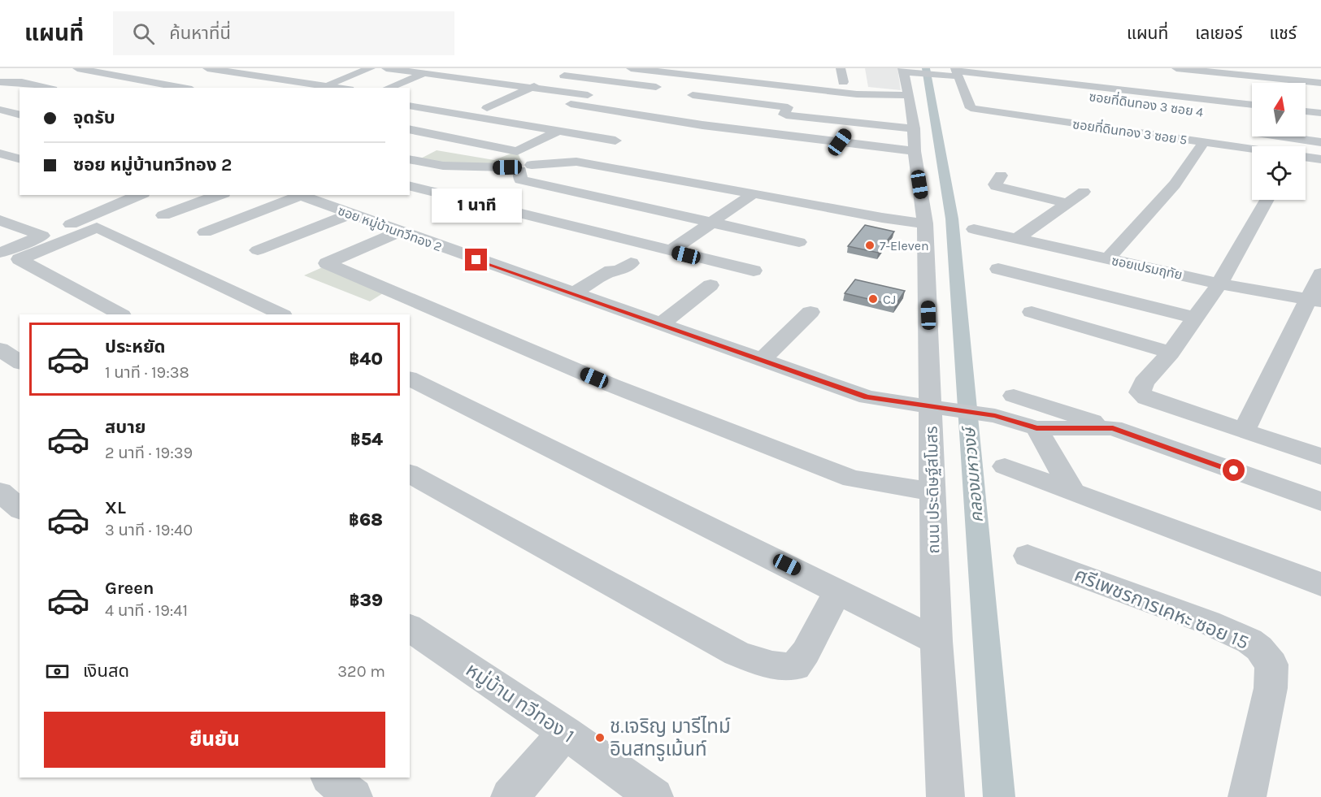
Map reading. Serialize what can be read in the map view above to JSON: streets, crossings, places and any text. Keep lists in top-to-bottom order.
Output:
{
  "streets": {
    "street": [
      "ซอยที่ดินทอง 3 ซอย 5",
      "ซอย หมู่บ้านทวีทอง 2",
      "ซอยเปรมฤทัย",
      "ถนน ประดิษฐ์สโมสร",
      "ศรีเพชรการเคหะ ซอย 15",
      "หมู่บ้าน ทวีทอง 1"
    ]
  },
  "crossings": [
    ["ซอย หมู่บ้านทวีทอง 2", "ถนน ประดิษฐ์สโมสร"]
  ],
  "water": ["คลองมหาวงษ์"],
  "places": ["7-Eleven", "CJ", "ช.เจริญ มารีไทม์ อินสทรูเม้นท์"],
  "north": "top",
  "page": {
    "header": "แผนที่",
    "search": "ค้นหาที่นี่",
    "nav": ["แผนที่", "เลเยอร์", "แชร์"],
    "banner": ["จุดรับ", "ซอย หมู่บ้านทวีทอง 2"],
    "bubble": "1 นาที",
    "list": [
      {
        "name": "ประหยัด",
        "note": "1 นาที · 19:38",
        "value": "฿40"
      },
      {
        "name": "สบาย",
        "note": "2 นาที · 19:39",
        "value": "฿54"
      },
      {
        "name": "XL",
        "note": "3 นาที · 19:40",
        "value": "฿68"
      },
      {
        "name": "Green",
        "note": "4 นาที · 19:41",
        "value": "฿39"
      }
    ],
    "pay": ["เงินสด", "320 m"],
    "buttons": "ยืนยัน"
  }
}
